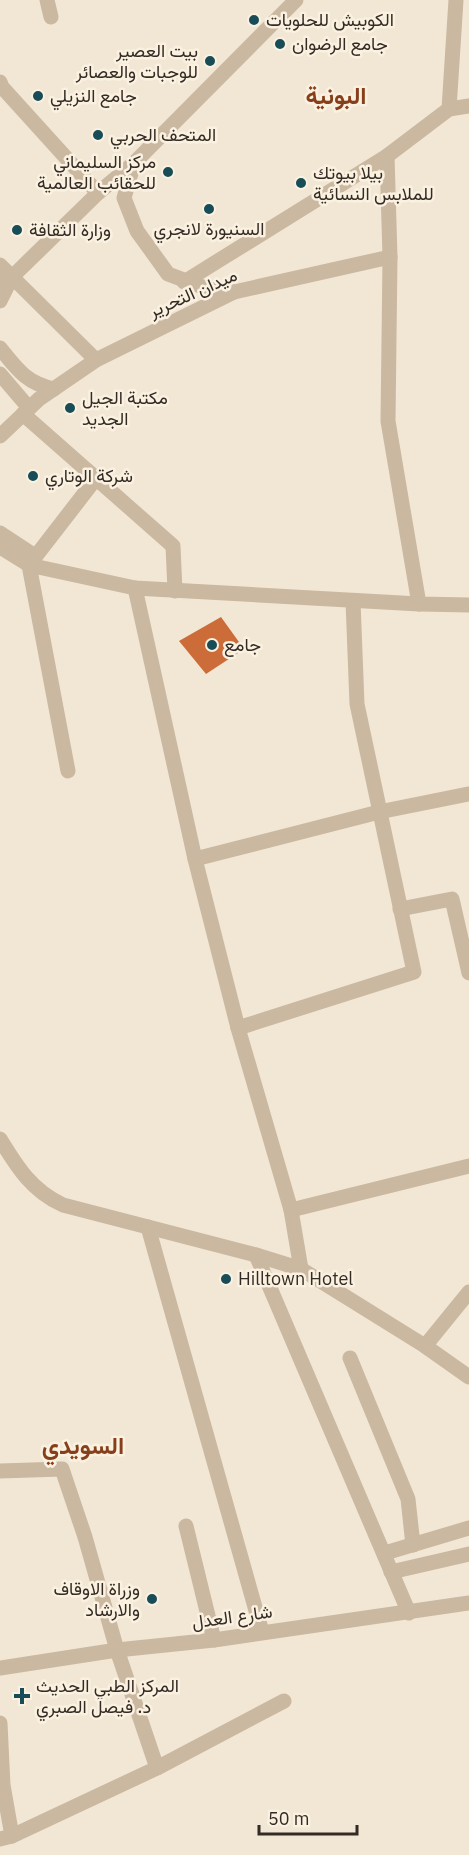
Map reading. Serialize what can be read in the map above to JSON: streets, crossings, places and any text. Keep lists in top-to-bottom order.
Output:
{
  "streets": {
    "street": ["ميدان التحرير", "شارع العدل"]
  },
  "districts": ["البونية", "السويدي"],
  "places": {
    "other": [
      "الكوبيش للحلويات",
      "جامع الرضوان",
      "بيت العصير للوجبات والعصائر",
      "جامع النزيلي",
      "المتحف الحربي",
      "مركز السليماني للحقائب العالمية",
      "بيلا بيوتك للملابس النسائية",
      "السنيورة لانجري",
      "وزارة الثقافة",
      "مكتبة الجيل الجديد",
      "شركة الوتاري",
      "جامع",
      "Hilltown Hotel",
      "وزراة الاوقاف والارشاد"
    ],
    "health": ["المركز الطبي الحديث د. فيصل الصبري"]
  },
  "scale_bar": "50 m"
}
